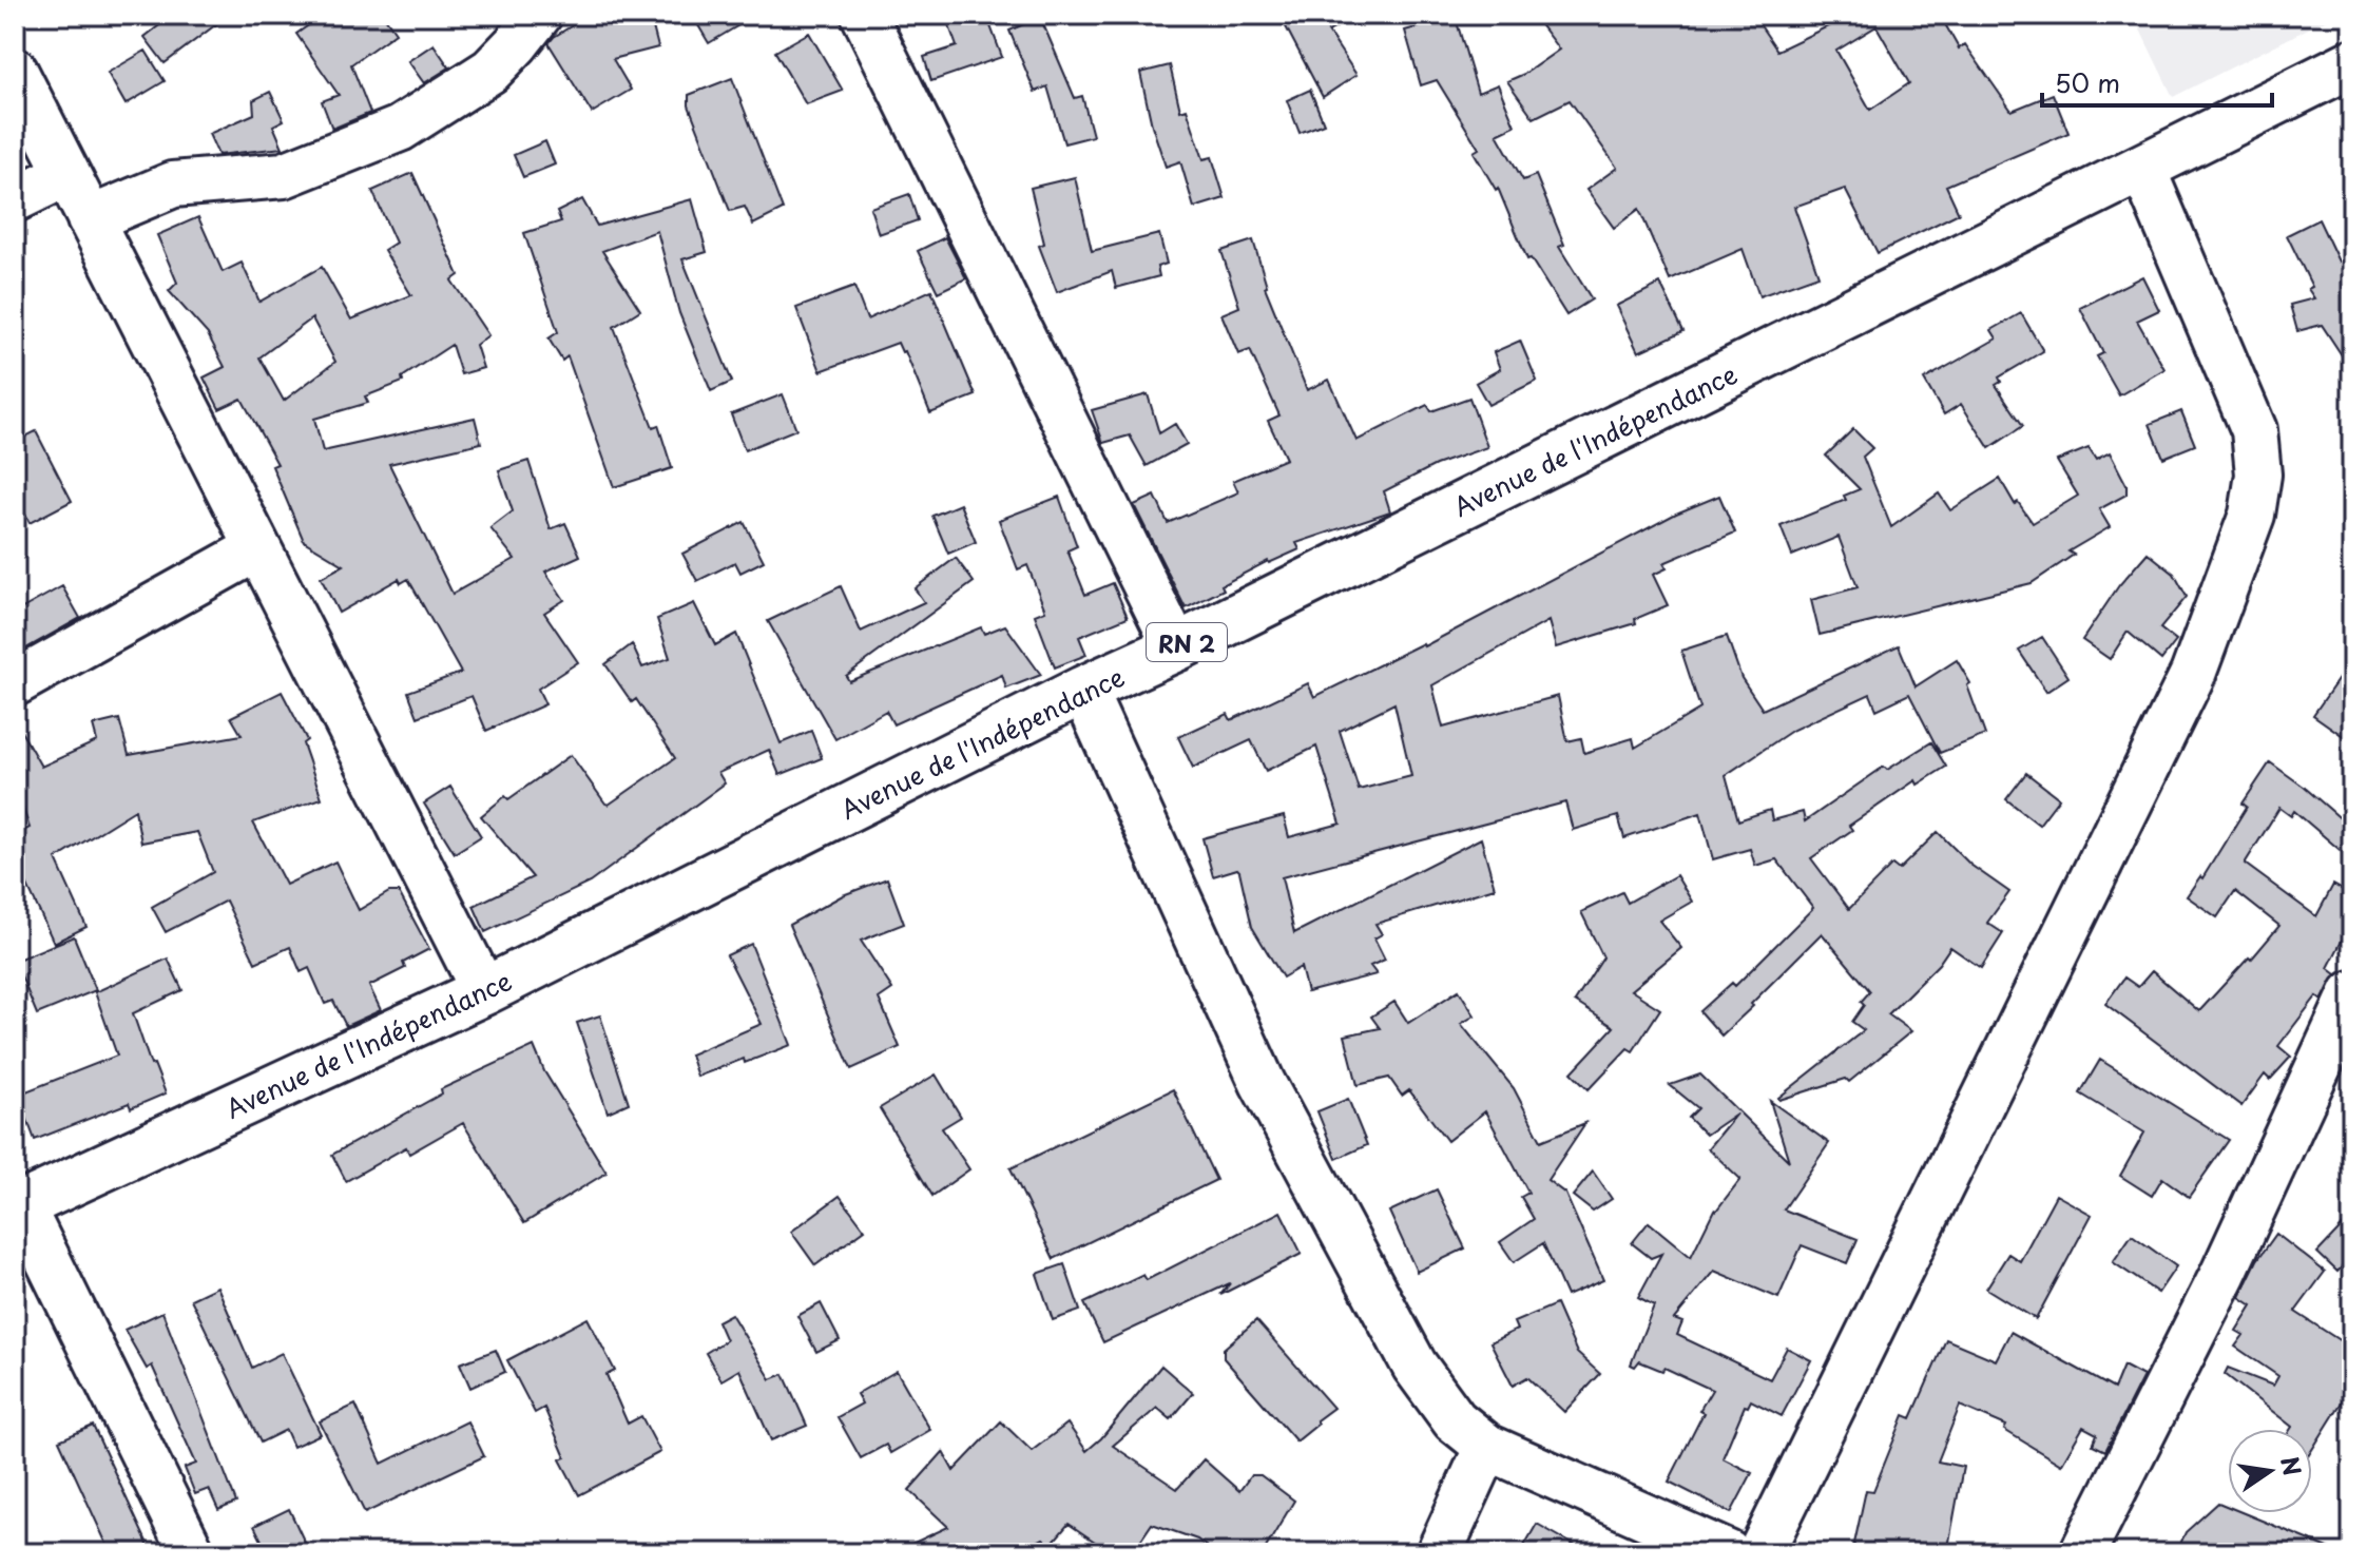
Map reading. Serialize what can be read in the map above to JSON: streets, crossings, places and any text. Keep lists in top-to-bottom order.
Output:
{
  "streets": {
    "main road": ["Avenue de l'Indépendance", "RN 2"]
  },
  "scale_bar": "50 m",
  "north": "right"
}
